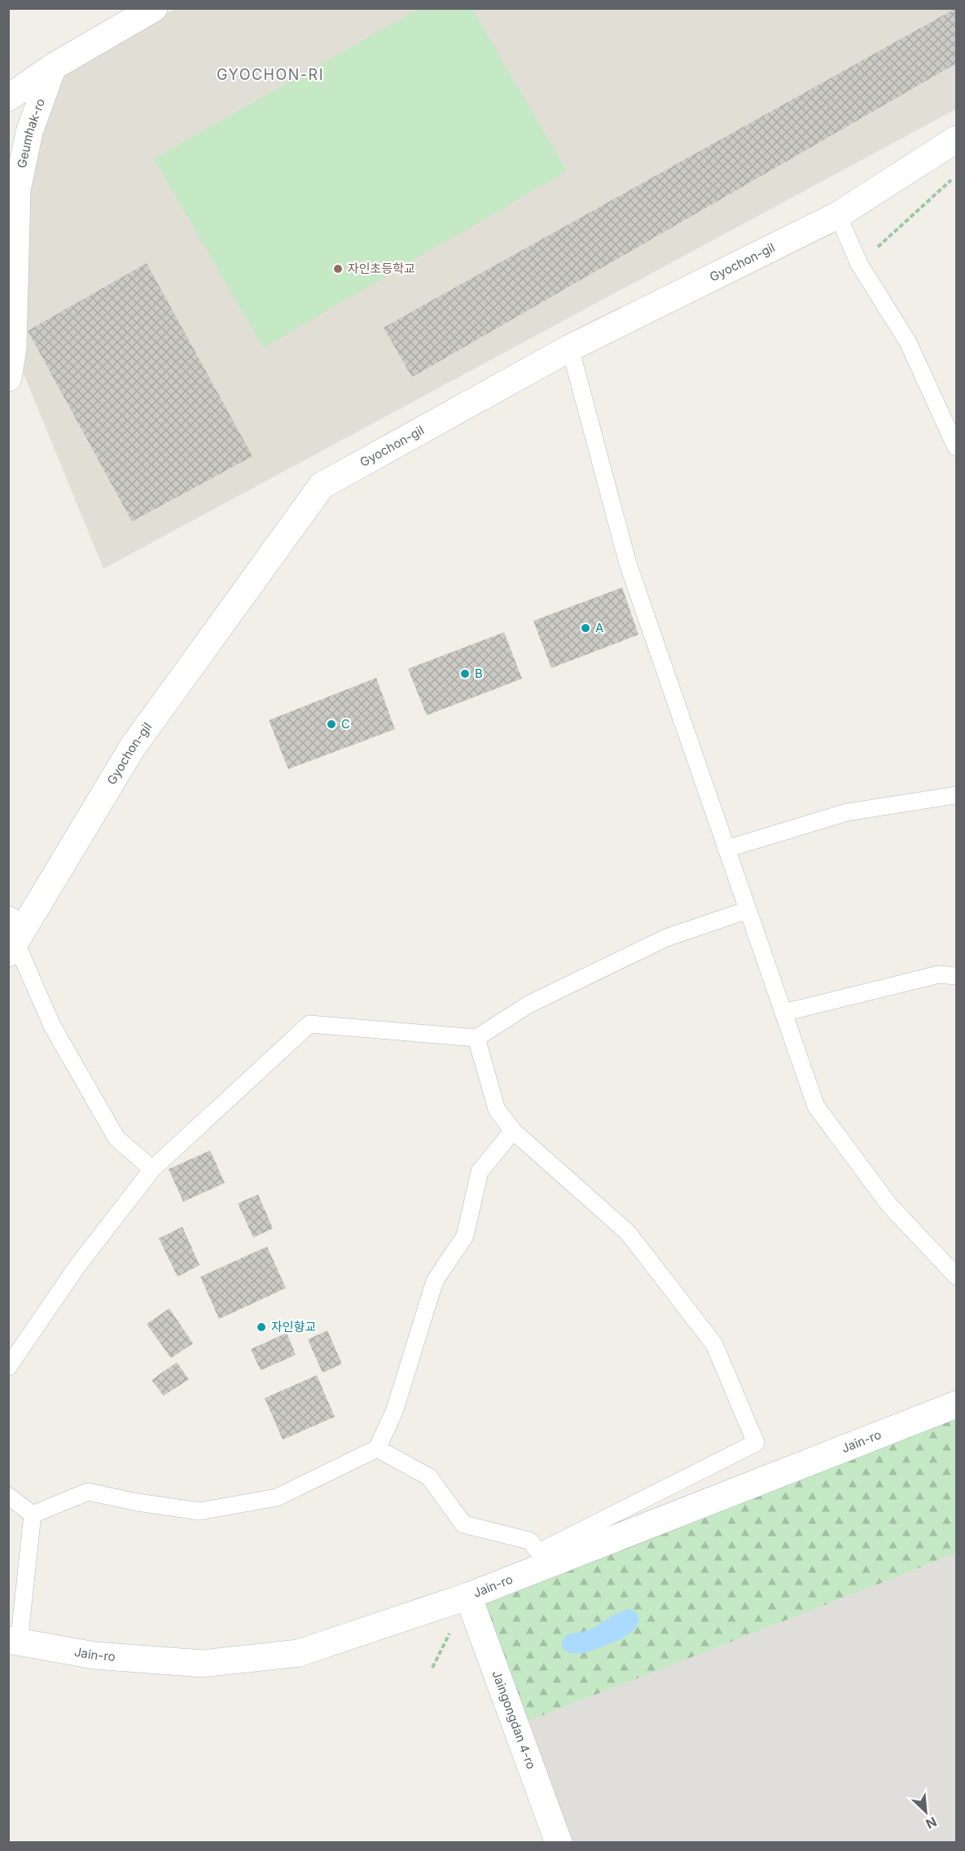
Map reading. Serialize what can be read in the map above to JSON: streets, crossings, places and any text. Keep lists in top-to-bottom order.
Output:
{
  "streets": {
    "street": [
      "Geumhak-ro",
      "Gyochon-gil",
      "Jain-ro",
      "Jaingongdan 4-ro"
    ]
  },
  "crossings": [
    ["Jain-ro", "Jaingongdan 4-ro"]
  ],
  "districts": ["GYOCHON-RI"],
  "places": [
    "자인초등학교",
    "A",
    "B",
    "C",
    "자인향교"
  ],
  "north": "bottom right"
}
